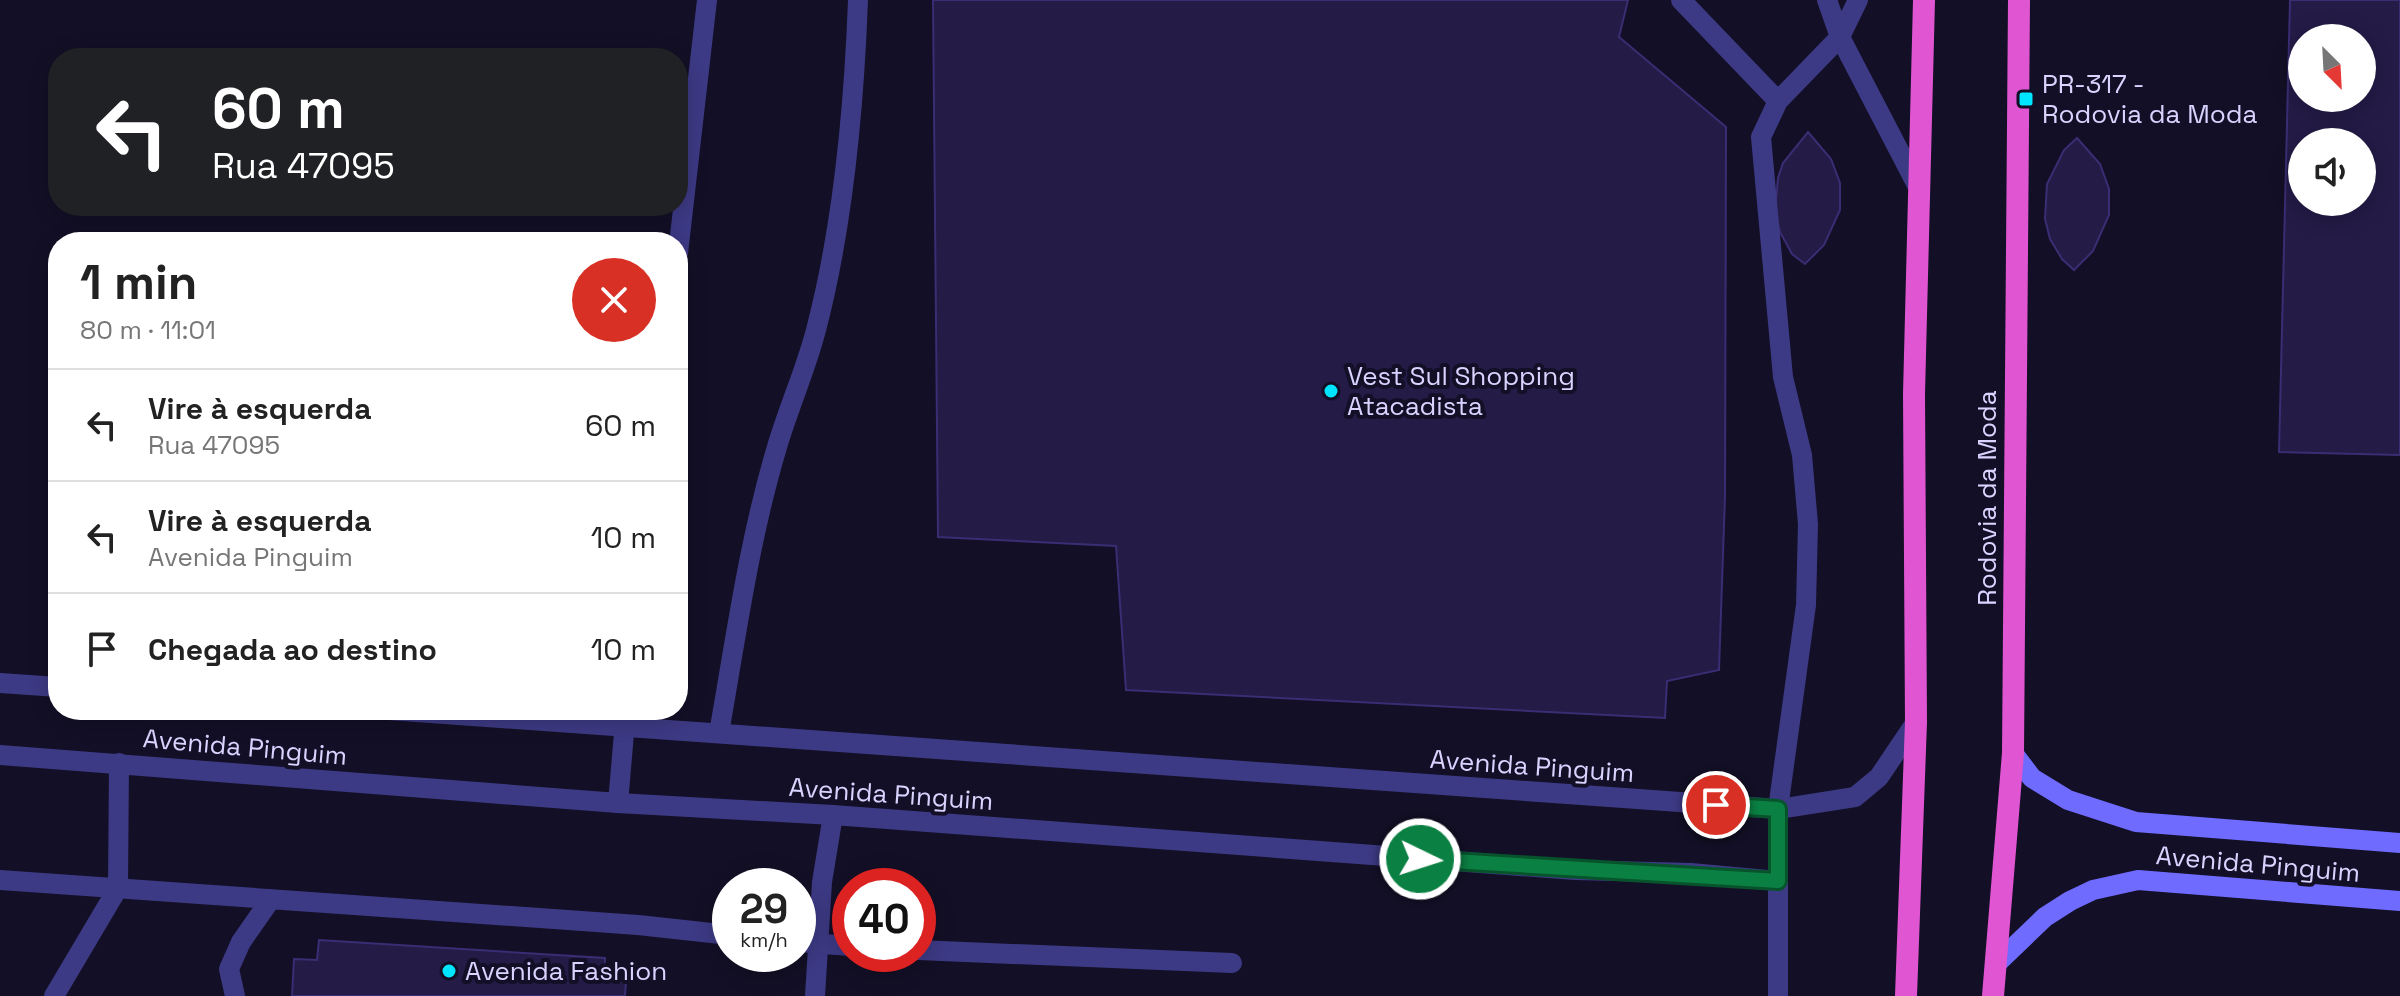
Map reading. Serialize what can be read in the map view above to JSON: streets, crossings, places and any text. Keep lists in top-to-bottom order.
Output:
{
  "streets": {
    "highway": ["Rodovia da Moda"],
    "main road": ["Avenida Pinguim"]
  },
  "crossings": [
    ["Rodovia da Moda", "Avenida Pinguim"]
  ],
  "places": {
    "transit": ["PR-317 - Rodovia da Moda"],
    "other": ["Vest Sul Shopping Atacadista", "Avenida Fashion"]
  },
  "north": "bottom right",
  "page": {
    "turn": ["60 m", "Rua 47095"],
    "heading": ["1 min", "80 m · 11:01"],
    "list": [
      {
        "name": "Vire à esquerda",
        "note": "Rua 47095",
        "value": "60 m"
      },
      {
        "name": "Vire à esquerda",
        "note": "Avenida Pinguim",
        "value": "10 m"
      },
      {
        "name": "Chegada ao destino",
        "value": "10 m"
      }
    ],
    "speed": "29 km/h",
    "limit": "40"
  }
}
